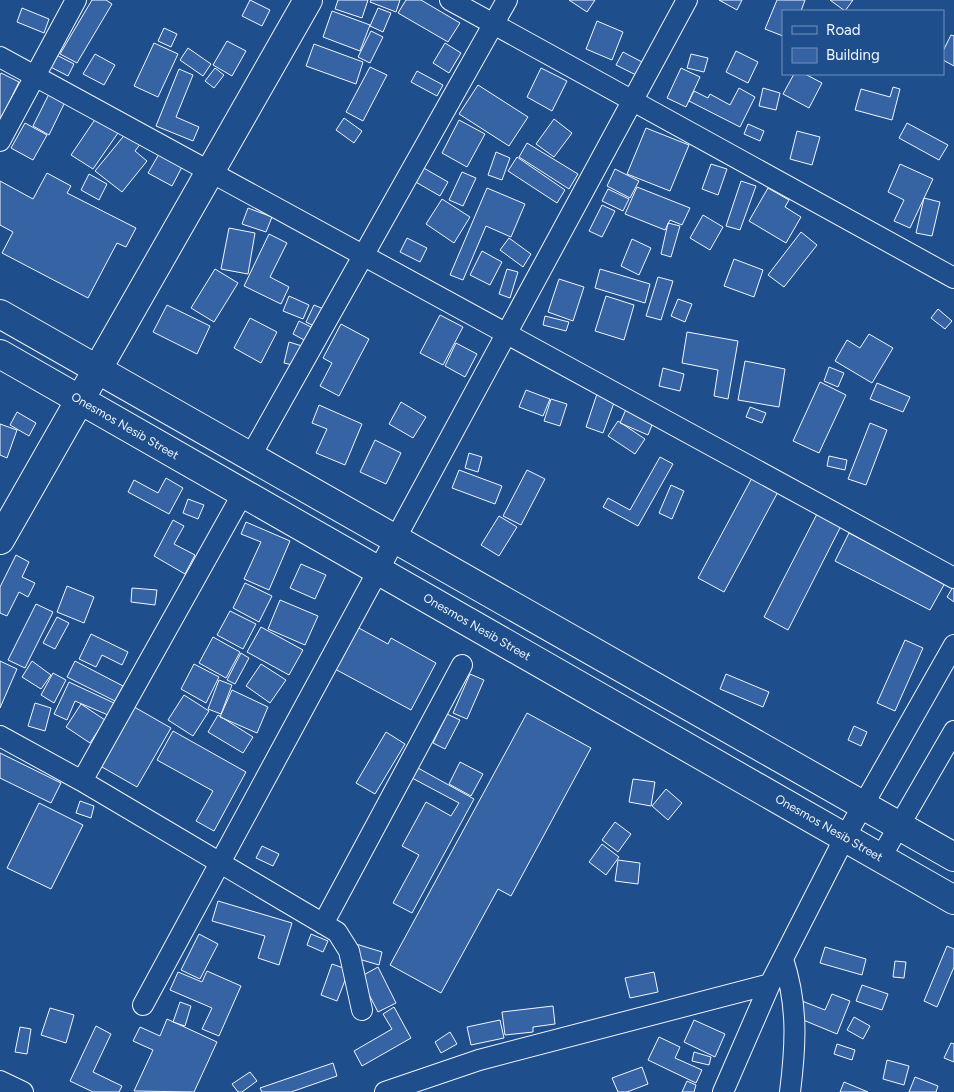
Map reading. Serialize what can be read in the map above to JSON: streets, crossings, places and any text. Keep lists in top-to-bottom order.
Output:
{
  "streets": {
    "street": ["Onesmos Nesib Street"]
  },
  "legend": ["Road", "Building"]
}
